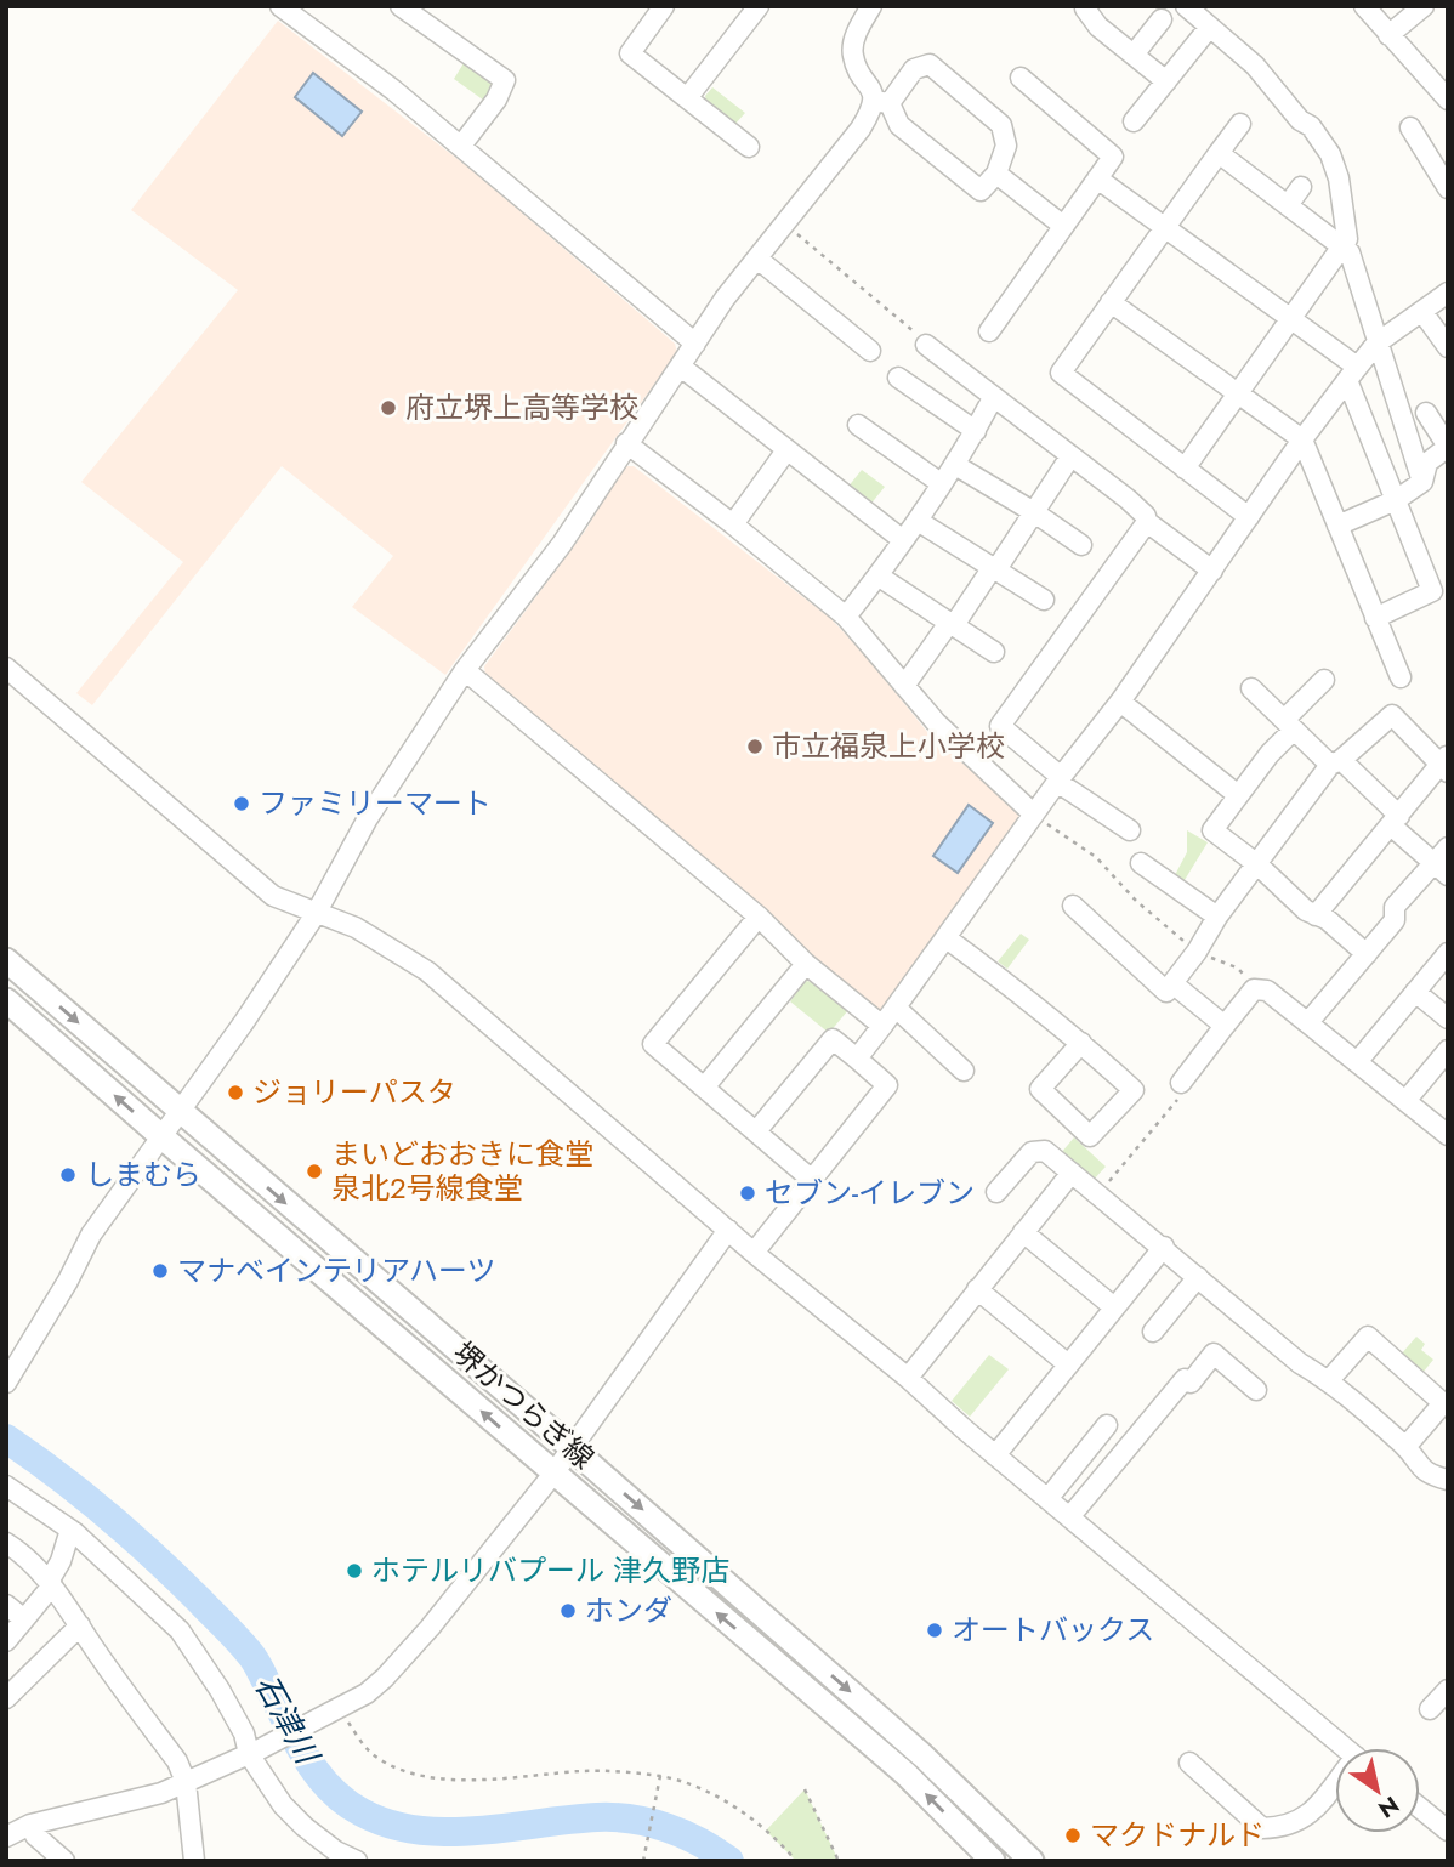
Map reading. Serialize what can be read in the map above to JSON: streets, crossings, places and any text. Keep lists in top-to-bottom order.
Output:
{
  "streets": {
    "main road": ["堺かつらぎ線"]
  },
  "water": ["石津川"],
  "places": [
    "府立堺上高等学校",
    "市立福泉上小学校",
    "ファミリーマート",
    "ジョリーパスタ",
    "まいどおおきに食堂 泉北2号線食堂",
    "しまむら",
    "セブン-イレブン",
    "マナベインテリアハーツ",
    "ホテルリバプール 津久野店",
    "ホンダ",
    "オートバックス",
    "マクドナルド"
  ],
  "north": "bottom right"
}
